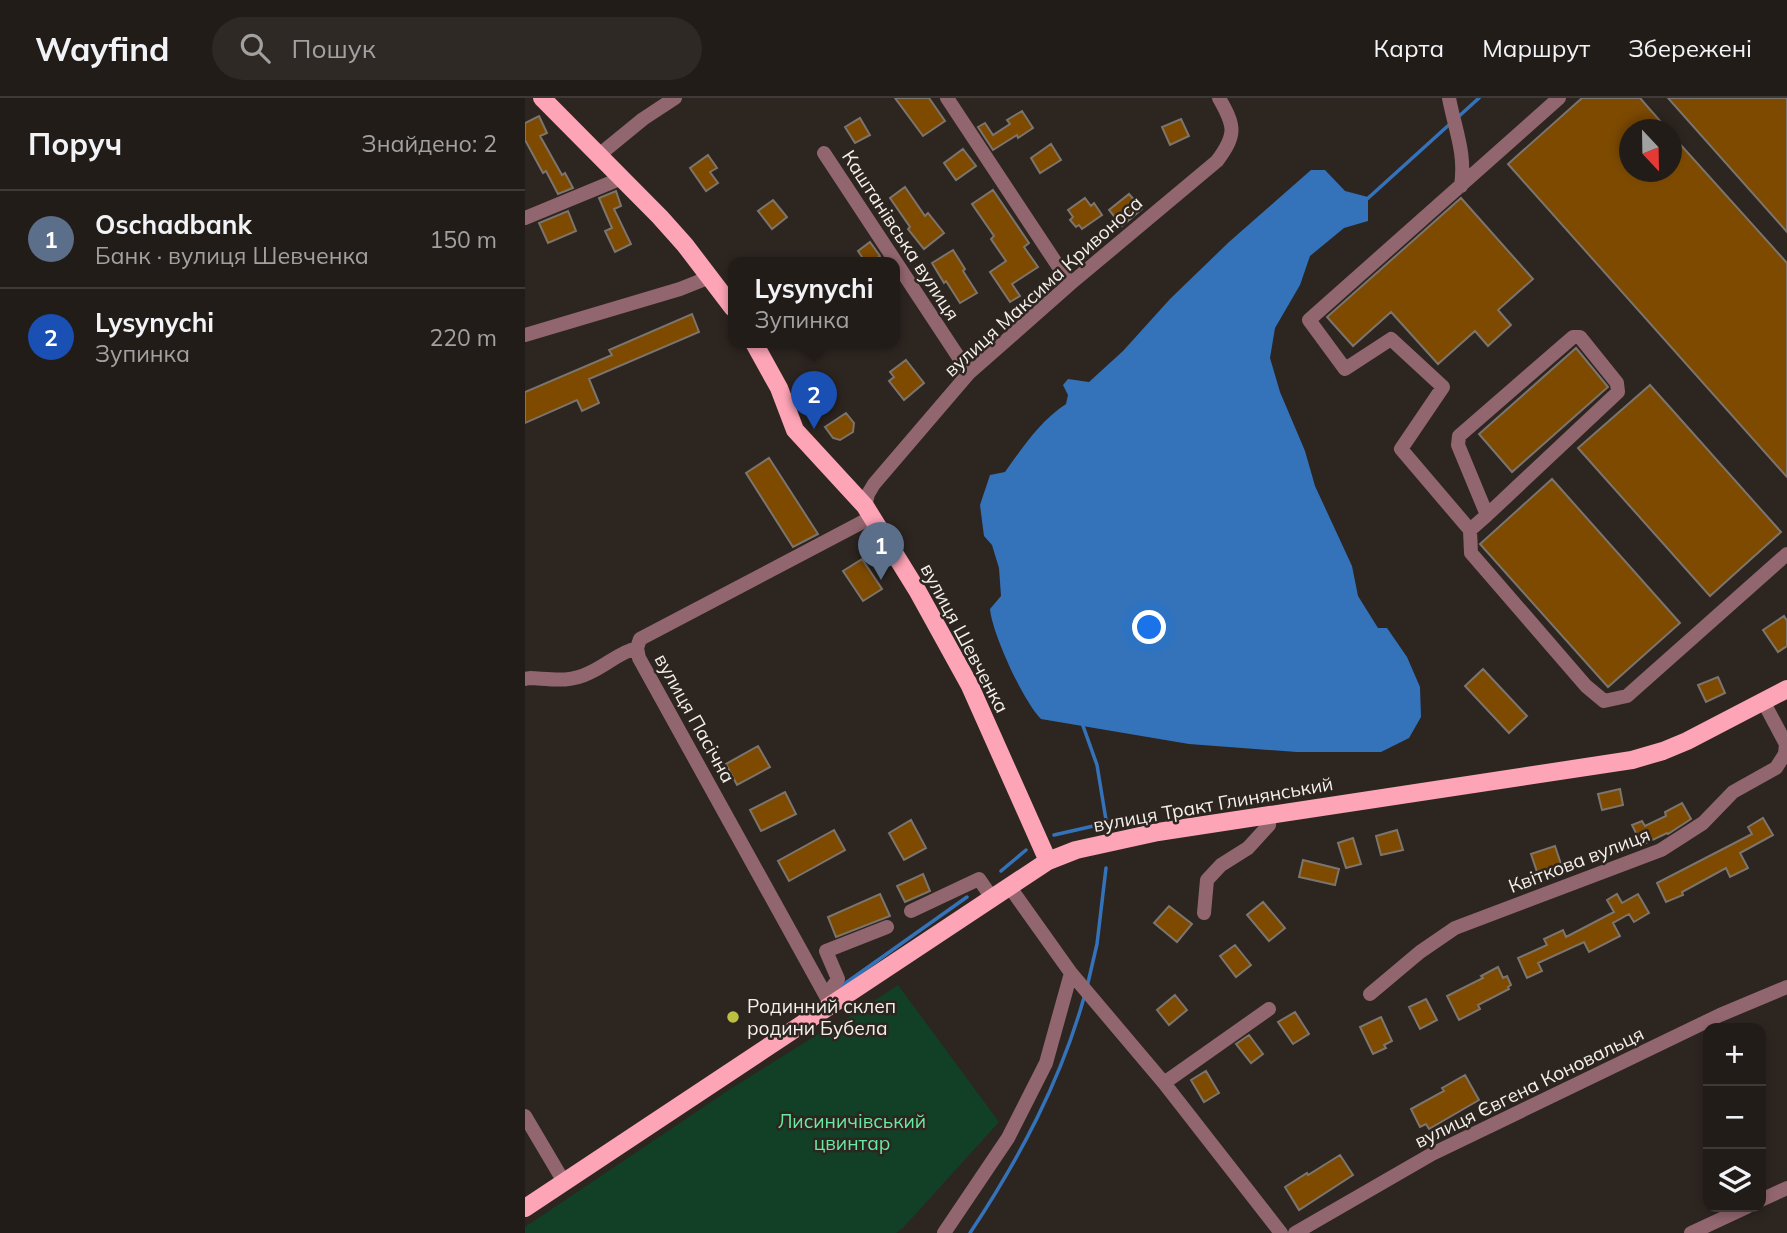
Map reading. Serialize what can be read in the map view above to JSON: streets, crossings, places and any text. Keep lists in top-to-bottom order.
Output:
{
  "streets": {
    "main road": ["вулиця Шевченка", "вулиця Тракт Глинянський"],
    "street": [
      "Каштанівська вулиця",
      "вулиця Максима Кривоноса",
      "вулиця Пасічна",
      "Квіткова вулиця",
      "вулиця Євгена Коновальця"
    ]
  },
  "crossings": [
    ["Каштанівська вулиця", "вулиця Максима Кривоноса"],
    ["вулиця Максима Кривоноса", "вулиця Шевченка"],
    ["вулиця Максима Кривоноса", "вулиця Пасічна"],
    ["вулиця Шевченка", "вулиця Пасічна"],
    ["вулиця Шевченка", "вулиця Тракт Глинянський"],
    ["вулиця Пасічна", "вулиця Тракт Глинянський"]
  ],
  "parks": ["Лисиничівський цвинтар"],
  "places": ["Родинний склеп родини Бубела"],
  "north": "bottom",
  "page": {
    "header": "Wayfind",
    "search": "Пошук",
    "nav": ["Карта", "Маршрут", "Збережені"],
    "heading": ["Поруч", "Знайдено: 2"],
    "list": [
      {
        "mark": "1",
        "name": "Oschadbank",
        "note": "Банк · вулиця Шевченка",
        "value": "150 m"
      },
      {
        "mark": "2",
        "name": "Lysynychi",
        "note": "Зупинка",
        "value": "220 m"
      }
    ],
    "popup": ["Lysynychi", "Зупинка"],
    "pins": ["2", "1"],
    "map_buttons": ["+", "−"]
  }
}
